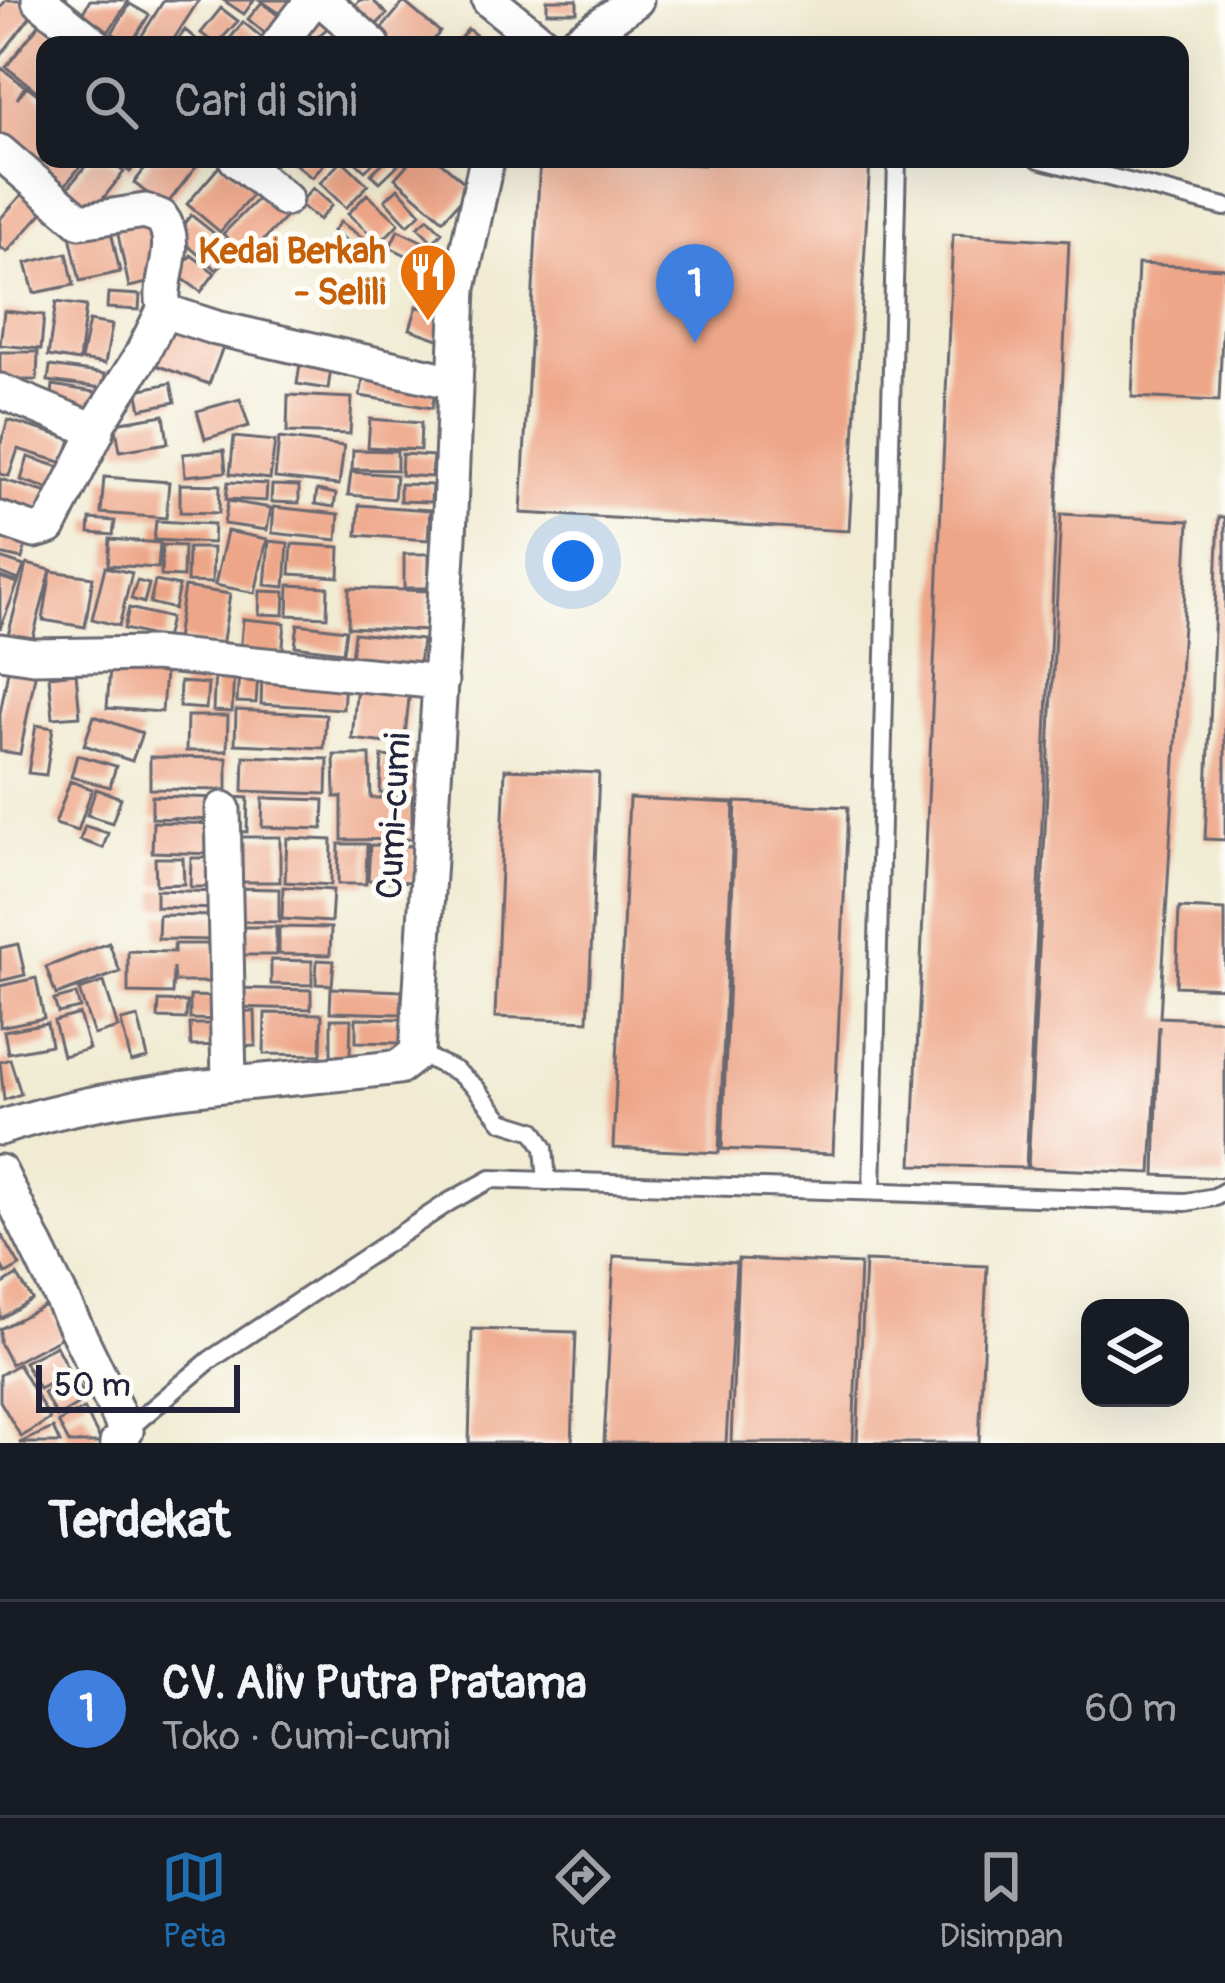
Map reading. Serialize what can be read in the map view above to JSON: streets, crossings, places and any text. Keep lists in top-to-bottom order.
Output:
{
  "streets": {
    "street": ["Cumi-cumi"]
  },
  "places": {
    "restaurant": ["Kedai Berkah - Selili"]
  },
  "scale_bar": "50 m",
  "page": {
    "search": "Cari di sini",
    "pins": "1",
    "scale": "50 m",
    "heading": "Terdekat",
    "list": [
      {
        "mark": "1",
        "name": "CV. Aliv Putra Pratama",
        "note": "Toko · Cumi-cumi",
        "value": "60 m"
      }
    ],
    "nav": ["Peta", "Rute", "Disimpan"]
  }
}
